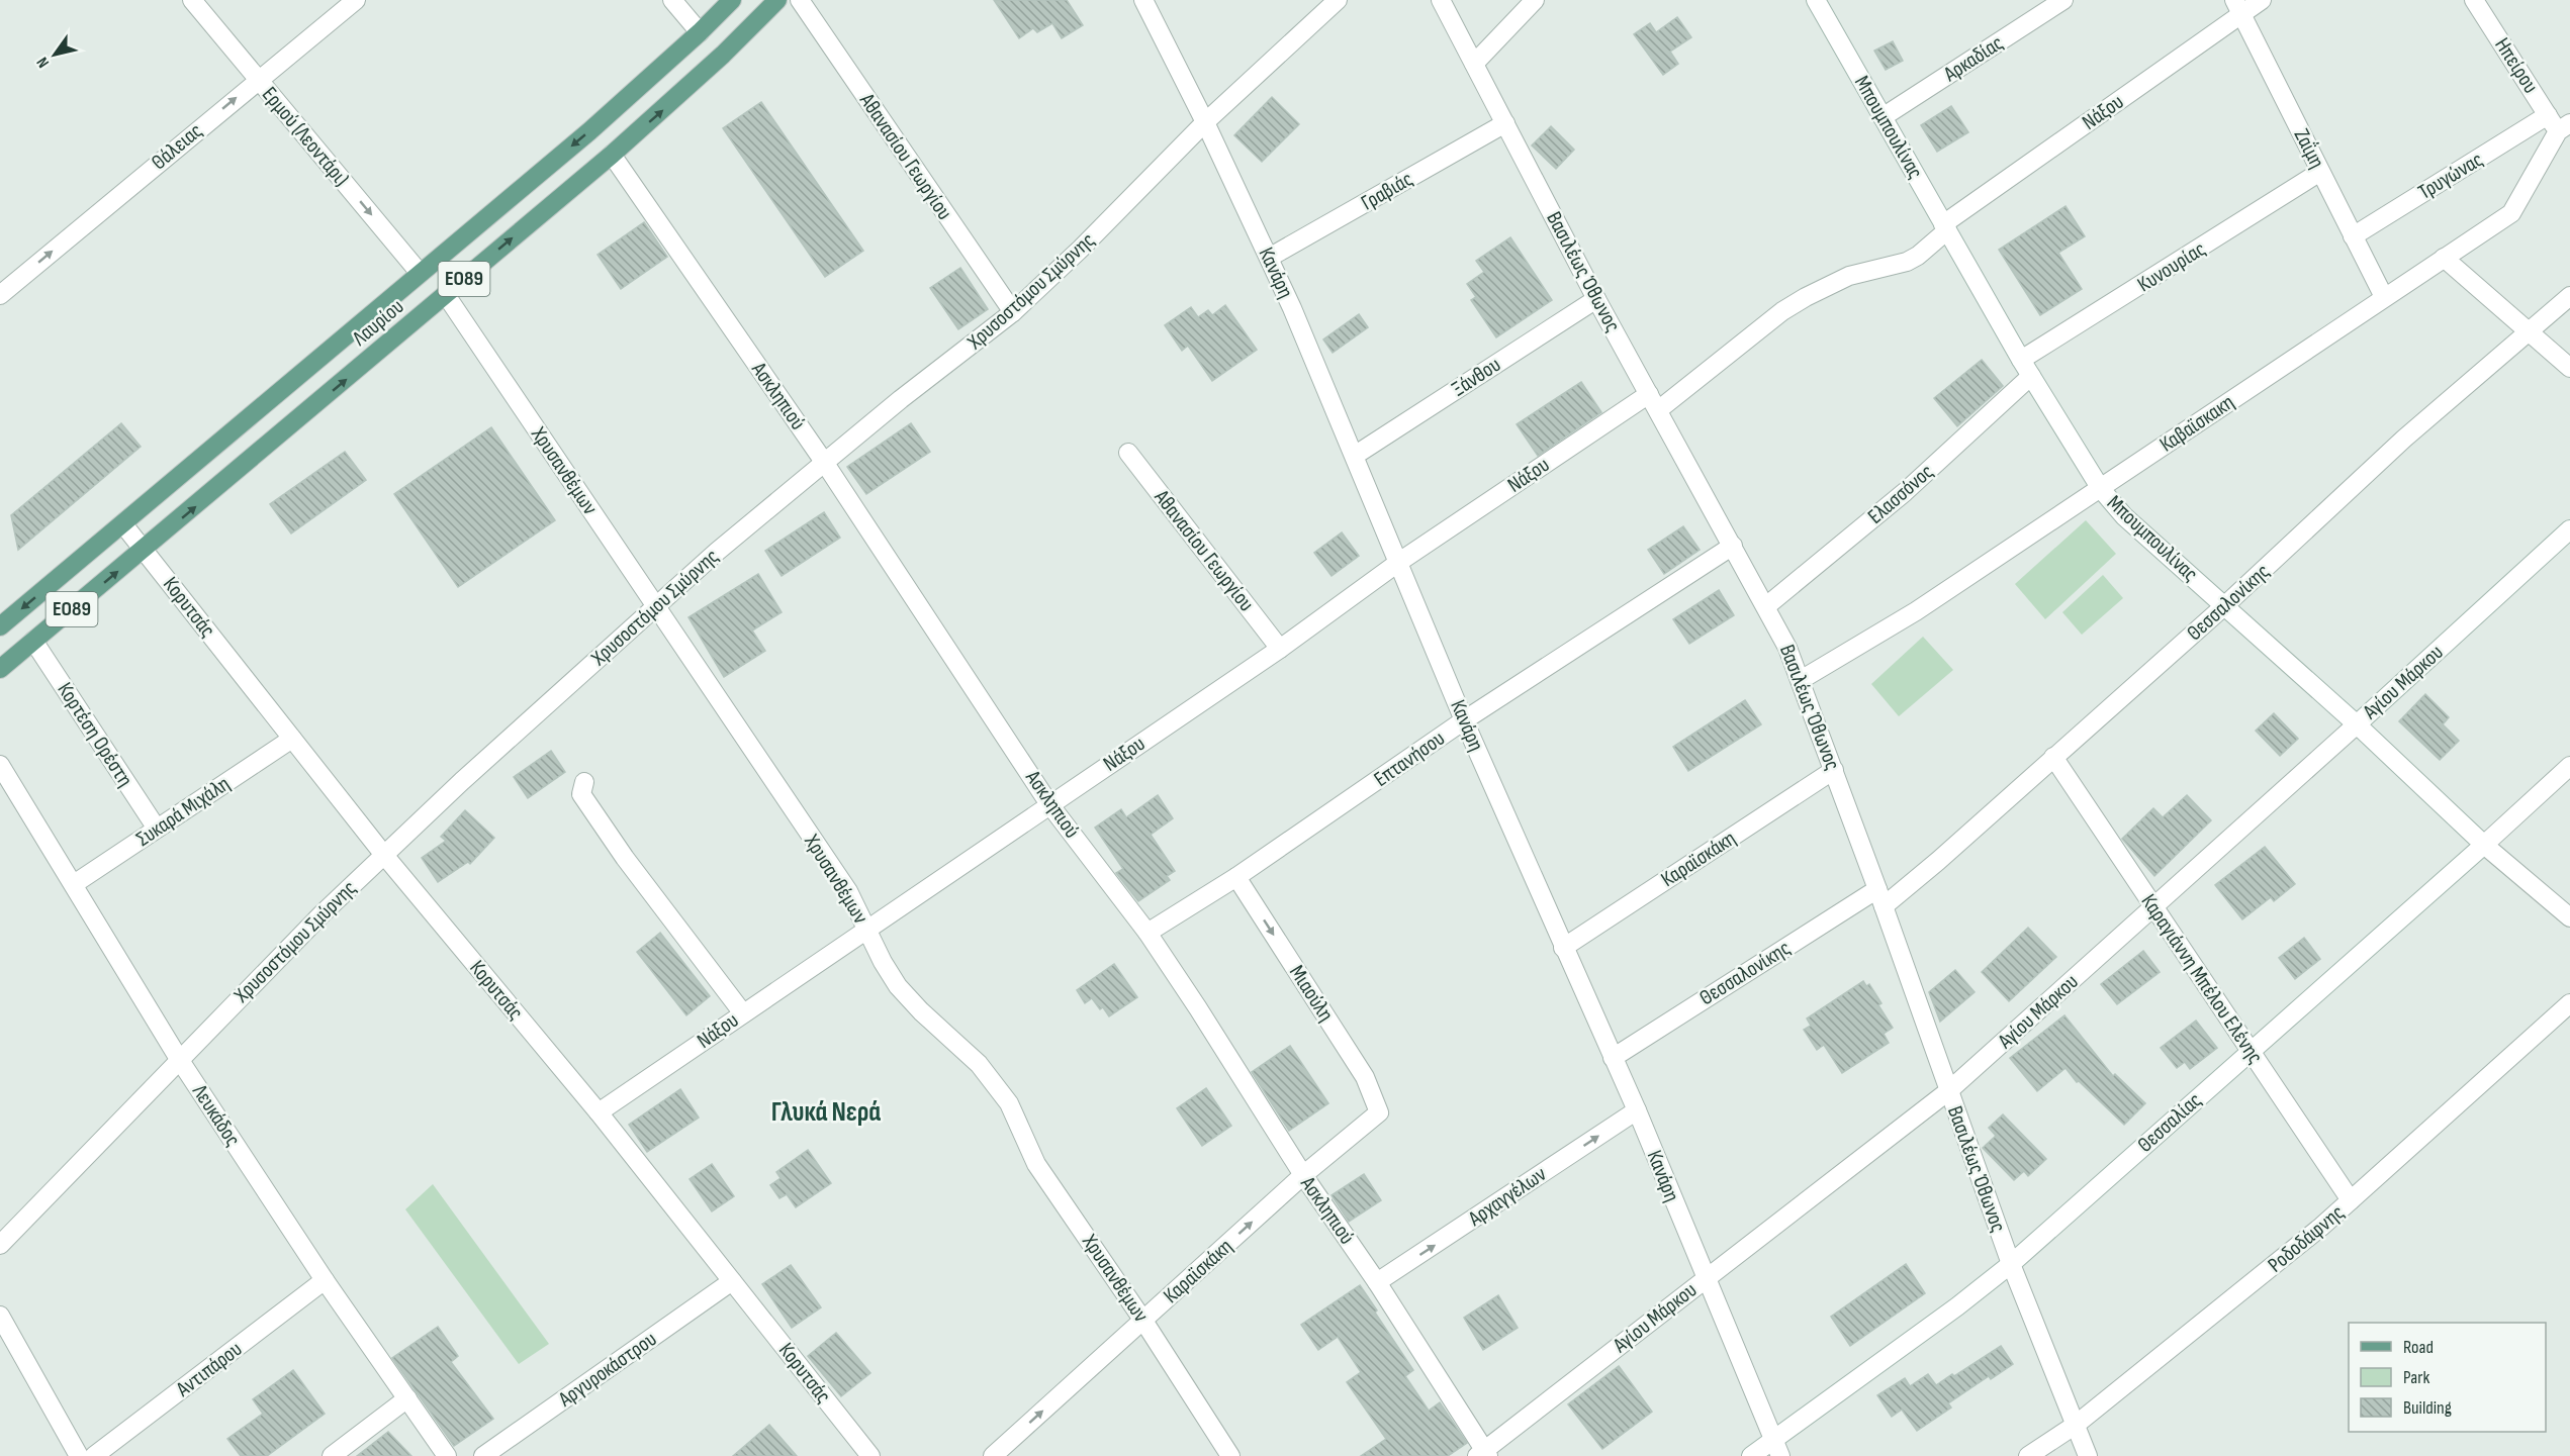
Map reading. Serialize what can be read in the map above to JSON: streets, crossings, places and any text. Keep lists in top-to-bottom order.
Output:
{
  "streets": {
    "main road": ["ΕΟ89", "Λαυρίου"],
    "street": [
      "Αρκαδίας",
      "Ηπείρου",
      "Νάξου",
      "Μπουμπουλίνας",
      "Ερμού (Λεοντάρι)",
      "Θάλειας",
      "Ζαΐμη",
      "Αθανασίου Γεωργίου",
      "Τρυγώνας",
      "Γραβιάς",
      "Κυνουρίας",
      "Βασιλέως Όθωνος",
      "Κανάρη",
      "Χρυσοστόμου Σμύρνης",
      "Ξάνθου",
      "Ασκληπιού",
      "Καβαϊσκακη",
      "Χρυσανθέμων",
      "Ελασσόνος",
      "Θεσσαλονίκης",
      "Κορυτσάς",
      "Αγίου Μάρκου",
      "Κορτέση Ορέστη",
      "Επτανήσου",
      "Συκαρά Μιχάλη",
      "Καραϊσκάκη",
      "Καραγιάννη Μπέλου Ελένης",
      "Μιαούλη",
      "Λευκάδος",
      "Θεσσαλίας",
      "Αρχαγγέλων",
      "Ροδοδάφνης",
      "Αντιπάρου",
      "Αργυροκάστρου"
    ]
  },
  "crossings": [
    ["Αρκαδίας", "Μπουμπουλίνας"],
    ["Ηπείρου", "Τρυγώνας"],
    ["Ηπείρου", "Καβαϊσκακη"],
    ["Νάξου", "Μπουμπουλίνας"],
    ["Νάξου", "Ζαΐμη"],
    ["Νάξου", "Αθανασίου Γεωργίου"],
    ["Νάξου", "Βασιλέως Όθωνος"],
    ["Νάξου", "Κανάρη"],
    ["Νάξου", "Ασκληπιού"],
    ["Νάξου", "Χρυσανθέμων"],
    ["Νάξου", "Κορυτσάς"],
    ["Μπουμπουλίνας", "Κυνουρίας"],
    ["Μπουμπουλίνας", "Καβαϊσκακη"],
    ["Μπουμπουλίνας", "Ελασσόνος"],
    ["Μπουμπουλίνας", "Θεσσαλονίκης"],
    ["Μπουμπουλίνας", "Αγίου Μάρκου"],
    ["Μπουμπουλίνας", "Θεσσαλίας"],
    ["Ερμού (Λεοντάρι)", "Θάλειας"],
    ["Ερμού (Λεοντάρι)", "Λαυρίου"],
    ["Ζαΐμη", "Τρυγώνας"],
    ["Ζαΐμη", "Κυνουρίας"],
    ["Ζαΐμη", "Καβαϊσκακη"],
    ["Αθανασίου Γεωργίου", "Χρυσοστόμου Σμύρνης"],
    ["Γραβιάς", "Βασιλέως Όθωνος"],
    ["Γραβιάς", "Κανάρη"],
    ["Βασιλέως Όθωνος", "Ξάνθου"],
    ["Βασιλέως Όθωνος", "Καβαϊσκακη"],
    ["Βασιλέως Όθωνος", "Ελασσόνος"],
    ["Βασιλέως Όθωνος", "Θεσσαλονίκης"],
    ["Βασιλέως Όθωνος", "Αγίου Μάρκου"],
    ["Βασιλέως Όθωνος", "Επτανήσου"],
    ["Βασιλέως Όθωνος", "Καραϊσκάκη"],
    ["Βασιλέως Όθωνος", "Θεσσαλίας"],
    ["Βασιλέως Όθωνος", "Ροδοδάφνης"],
    ["Κανάρη", "Χρυσοστόμου Σμύρνης"],
    ["Κανάρη", "Ξάνθου"],
    ["Κανάρη", "Θεσσαλονίκης"],
    ["Κανάρη", "Αγίου Μάρκου"],
    ["Κανάρη", "Επτανήσου"],
    ["Κανάρη", "Καραϊσκάκη"],
    ["Κανάρη", "Θεσσαλίας"],
    ["Κανάρη", "Αρχαγγέλων"],
    ["Χρυσοστόμου Σμύρνης", "Ασκληπιού"],
    ["Χρυσοστόμου Σμύρνης", "Χρυσανθέμων"],
    ["Χρυσοστόμου Σμύρνης", "Κορυτσάς"],
    ["Χρυσοστόμου Σμύρνης", "Λευκάδος"],
    ["Λαυρίου", "Ασκληπιού"],
    ["Λαυρίου", "Χρυσανθέμων"],
    ["Λαυρίου", "Κορυτσάς"],
    ["Λαυρίου", "Κορτέση Ορέστη"],
    ["Ασκληπιού", "Αγίου Μάρκου"],
    ["Ασκληπιού", "Επτανήσου"],
    ["Ασκληπιού", "Καραϊσκάκη"],
    ["Ασκληπιού", "Αρχαγγέλων"],
    ["Χρυσανθέμων", "Καραϊσκάκη"],
    ["Θεσσαλονίκης", "Καραγιάννη Μπέλου Ελένης"],
    ["Κορυτσάς", "Συκαρά Μιχάλη"],
    ["Κορυτσάς", "Αργυροκάστρου"],
    ["Αγίου Μάρκου", "Καραγιάννη Μπέλου Ελένης"],
    ["Κορτέση Ορέστη", "Συκαρά Μιχάλη"],
    ["Επτανήσου", "Μιαούλη"],
    ["Συκαρά Μιχάλη", "Λευκάδος"],
    ["Καραϊσκάκη", "Μιαούλη"],
    ["Καραγιάννη Μπέλου Ελένης", "Θεσσαλίας"],
    ["Καραγιάννη Μπέλου Ελένης", "Ροδοδάφνης"],
    ["Λευκάδος", "Αντιπάρου"]
  ],
  "one_way": [
    "Ερμού (Λεοντάρι)",
    "Θάλειας",
    "Καραϊσκάκη",
    "Μιαούλη",
    "Αρχαγγέλων"
  ],
  "districts": ["Γλυκά Νερά"],
  "legend": ["Road", "Park", "Building"],
  "north": "bottom left"
}
